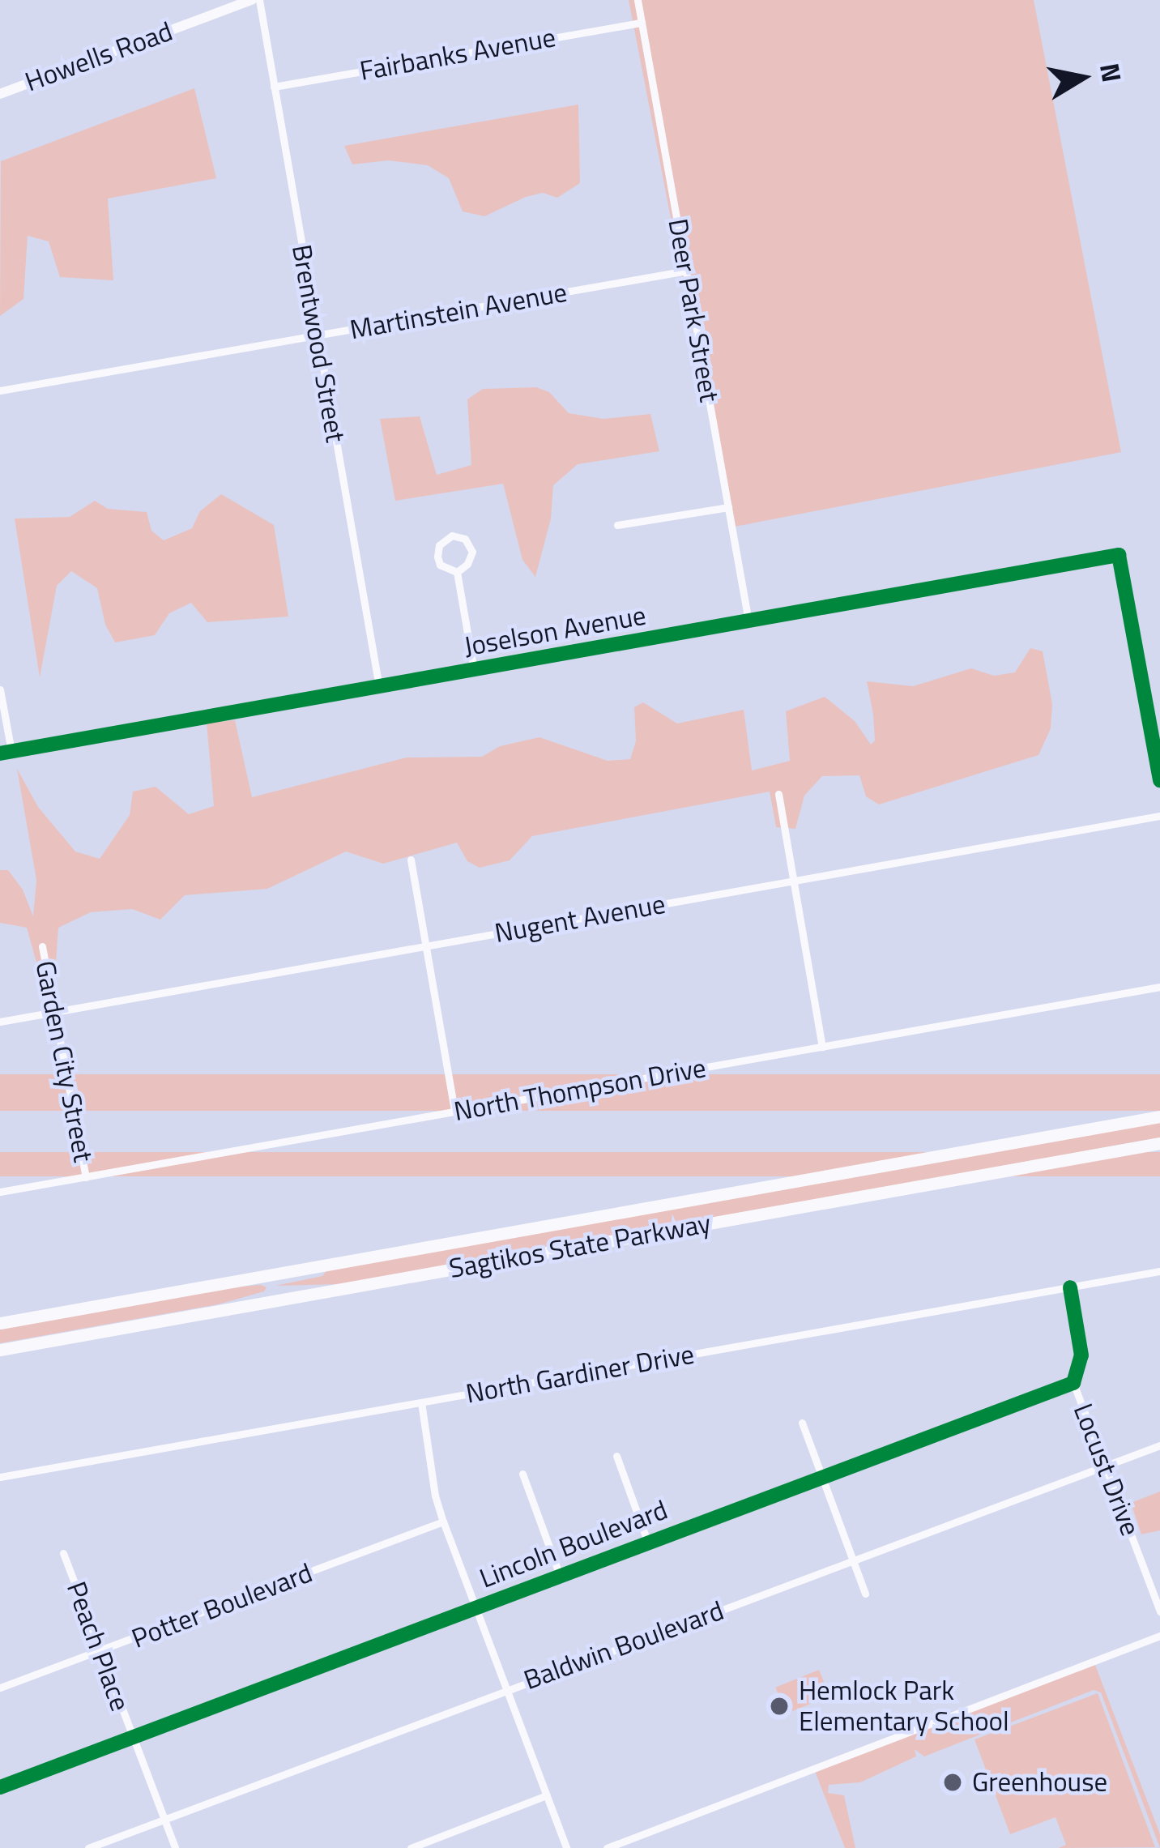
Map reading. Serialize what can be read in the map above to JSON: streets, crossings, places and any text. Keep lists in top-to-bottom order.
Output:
{
  "streets": {
    "highway": ["Sagtikos State Parkway"],
    "street": [
      "Fairbanks Avenue",
      "Howells Road",
      "Deer Park Street",
      "Martinstein Avenue",
      "Brentwood Street",
      "Joselson Avenue",
      "Nugent Avenue",
      "Garden City Street",
      "North Thompson Drive",
      "North Gardiner Drive",
      "Locust Drive",
      "Lincoln Boulevard",
      "Potter Boulevard",
      "Baldwin Boulevard",
      "Peach Place"
    ]
  },
  "crossings": [
    ["Fairbanks Avenue", "Deer Park Street"],
    ["Fairbanks Avenue", "Brentwood Street"],
    ["Howells Road", "Brentwood Street"],
    ["Deer Park Street", "Martinstein Avenue"],
    ["Deer Park Street", "Joselson Avenue"],
    ["Martinstein Avenue", "Brentwood Street"],
    ["Brentwood Street", "Joselson Avenue"],
    ["Nugent Avenue", "Garden City Street"],
    ["Garden City Street", "North Thompson Drive"],
    ["Locust Drive", "Lincoln Boulevard"],
    ["Locust Drive", "Baldwin Boulevard"],
    ["Lincoln Boulevard", "Peach Place"],
    ["Potter Boulevard", "Peach Place"],
    ["Baldwin Boulevard", "Peach Place"]
  ],
  "places": ["Hemlock Park Elementary School", "Greenhouse"],
  "north": "right"
}
